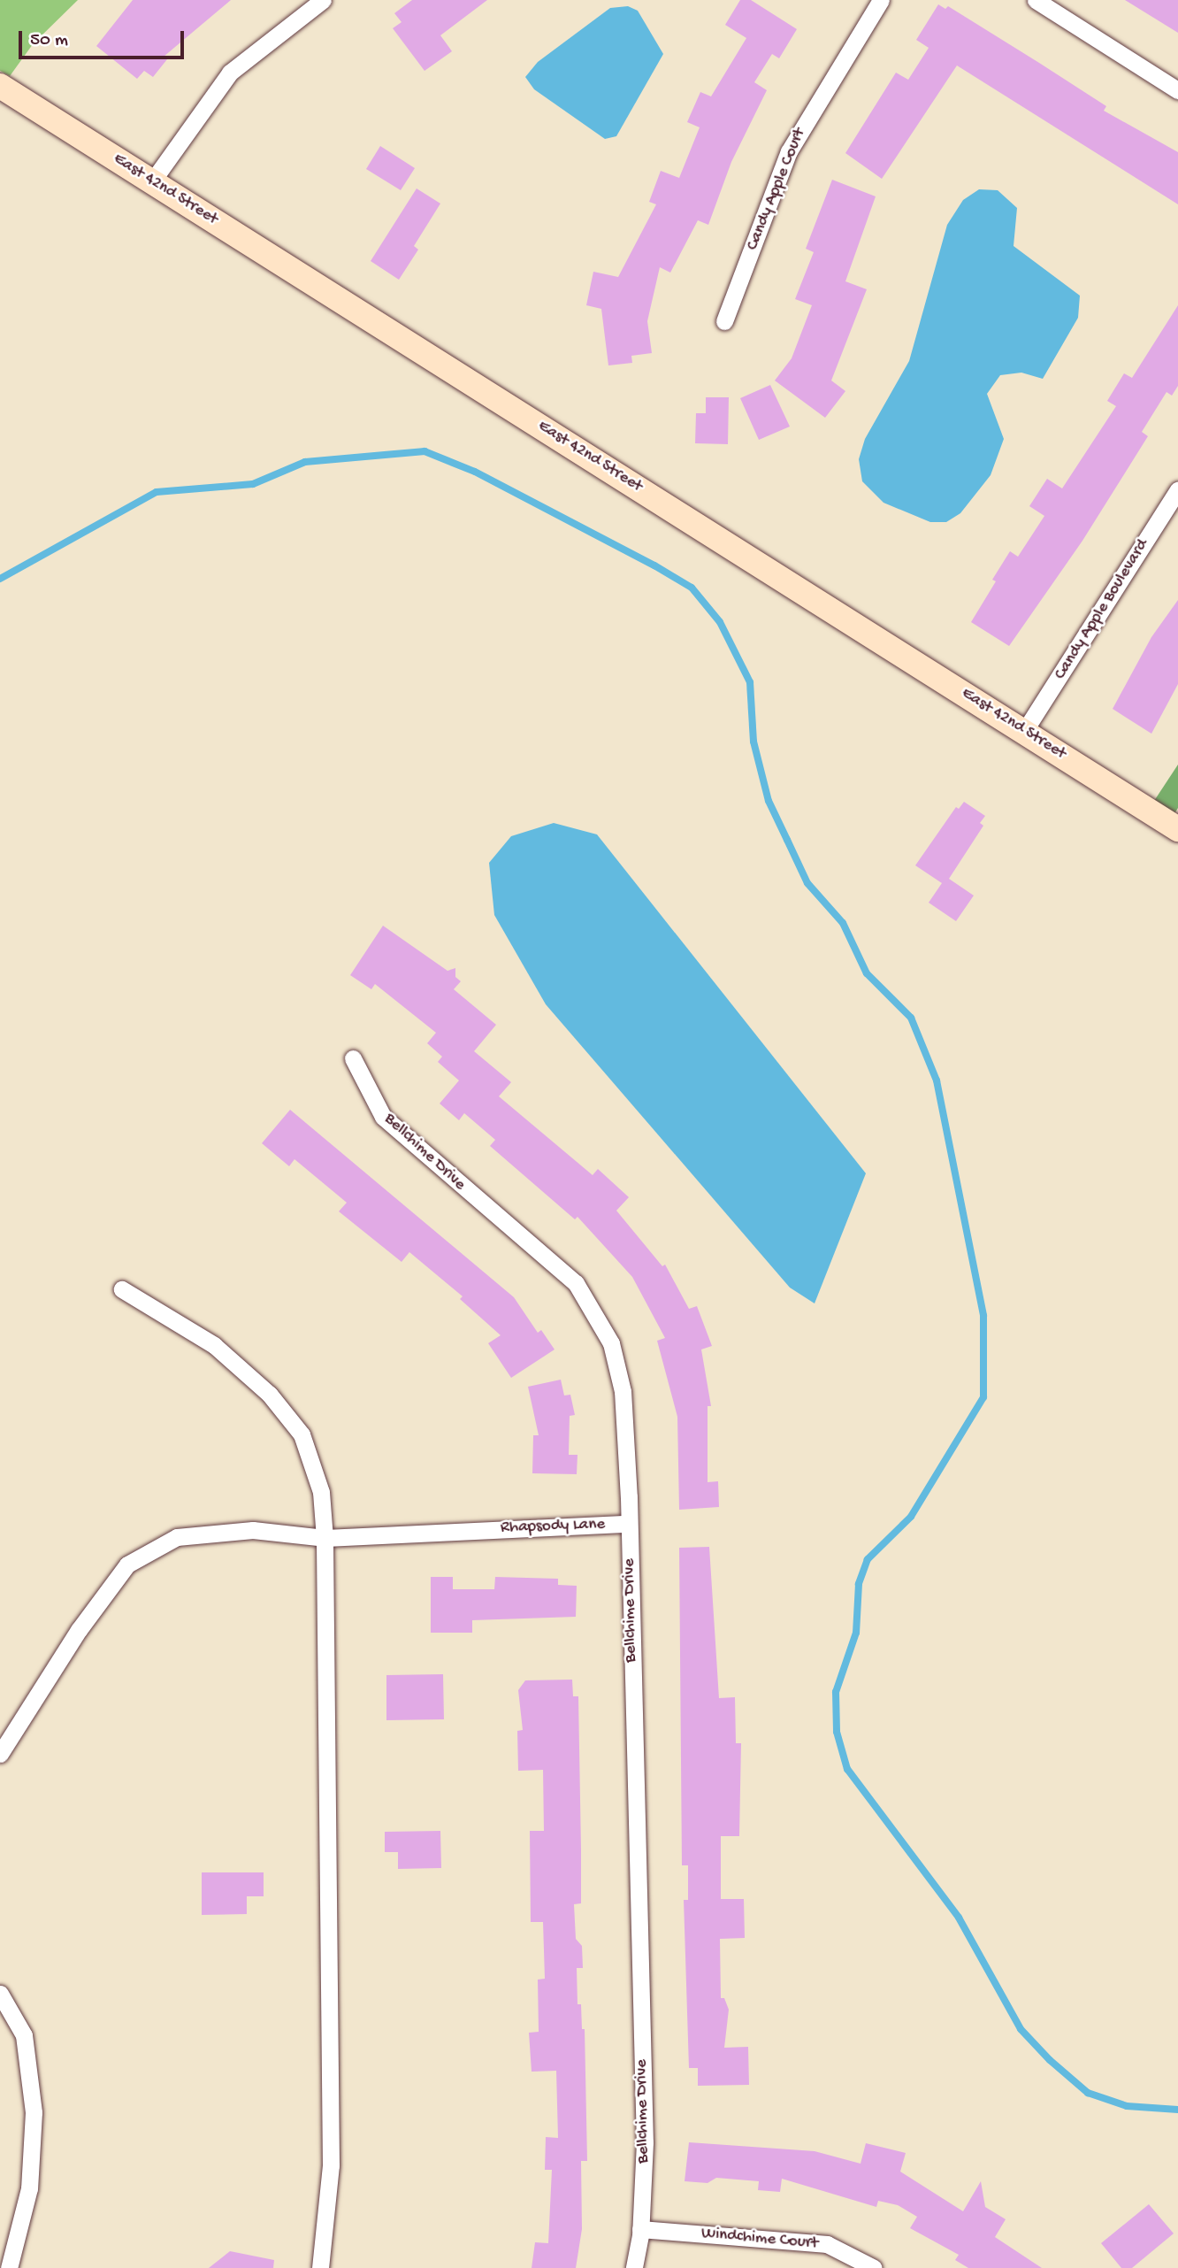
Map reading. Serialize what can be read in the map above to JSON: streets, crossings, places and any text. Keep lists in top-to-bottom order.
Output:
{
  "streets": {
    "street": [
      "East 42nd Street",
      "Candy Apple Court",
      "Candy Apple Boulevard",
      "Bellchime Drive",
      "Rhapsody Lane",
      "Windchime Court"
    ]
  },
  "crossings": [
    ["East 42nd Street", "Candy Apple Boulevard"],
    ["Bellchime Drive", "Rhapsody Lane"],
    ["Bellchime Drive", "Windchime Court"]
  ],
  "scale_bar": "50 m"
}
